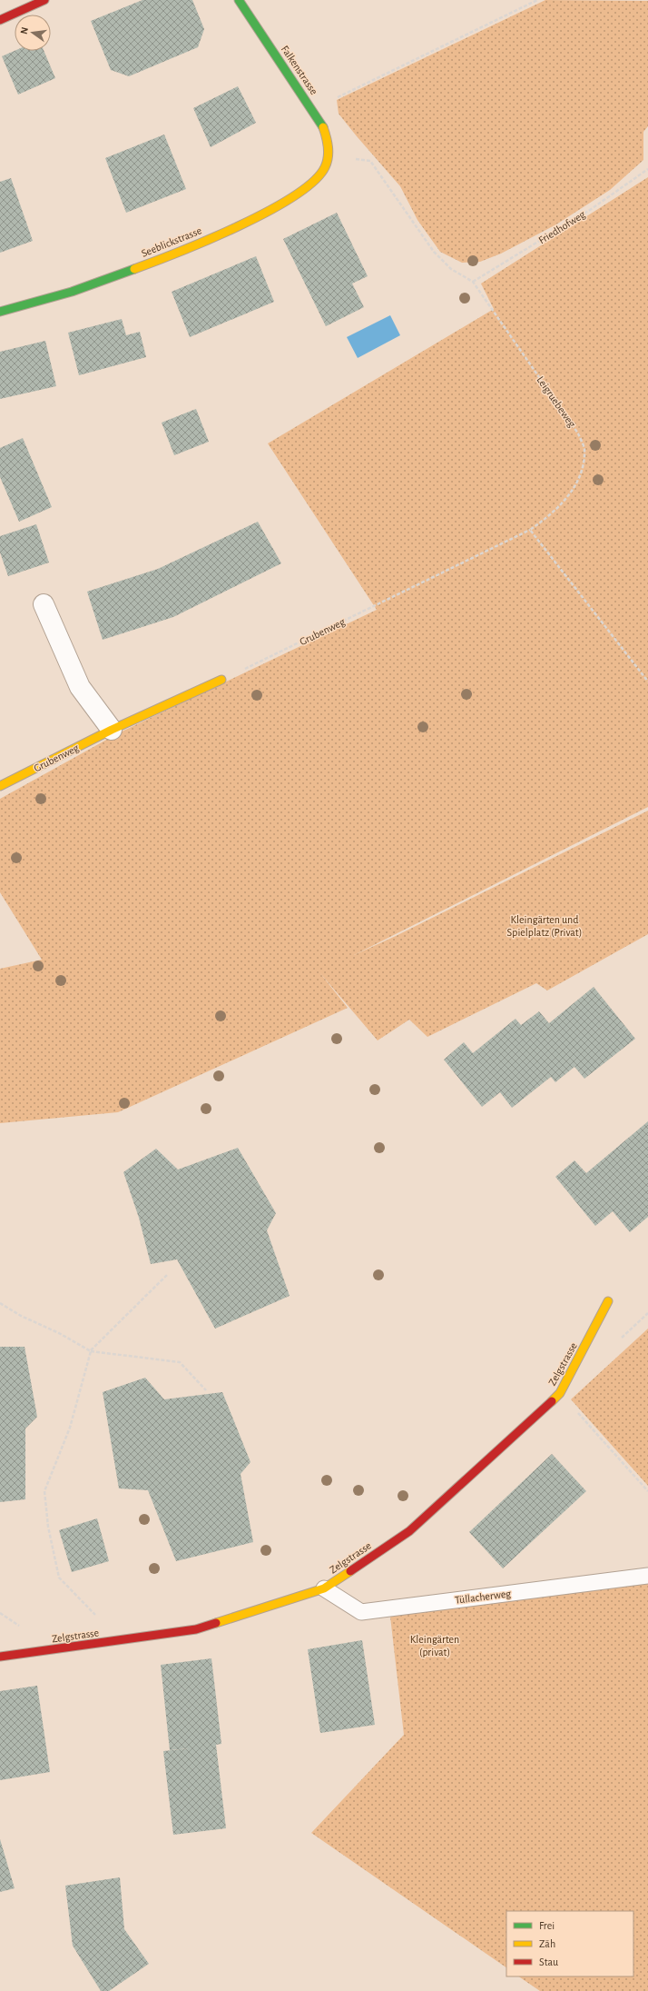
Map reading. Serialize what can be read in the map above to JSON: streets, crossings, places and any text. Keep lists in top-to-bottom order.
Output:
{
  "streets": {
    "street": [
      "Falkenstrasse",
      "Seeblickstrasse",
      "Grubenweg",
      "Zelgstrasse"
    ],
    "lane": ["Tüllacherweg"],
    "path": ["Friedhofweg", "Leigruebeweg"]
  },
  "crossings": [
    ["Falkenstrasse", "Seeblickstrasse"],
    ["Falkenstrasse", "Leigruebeweg"],
    ["Friedhofweg", "Leigruebeweg"],
    ["Seeblickstrasse", "Leigruebeweg"],
    ["Leigruebeweg", "Grubenweg"],
    ["Zelgstrasse", "Tüllacherweg"]
  ],
  "parks": ["Kleingärten und Spielplatz (Privat)", "Kleingärten (privat)"],
  "legend": ["Frei", "Zäh", "Stau"],
  "north": "left"
}
